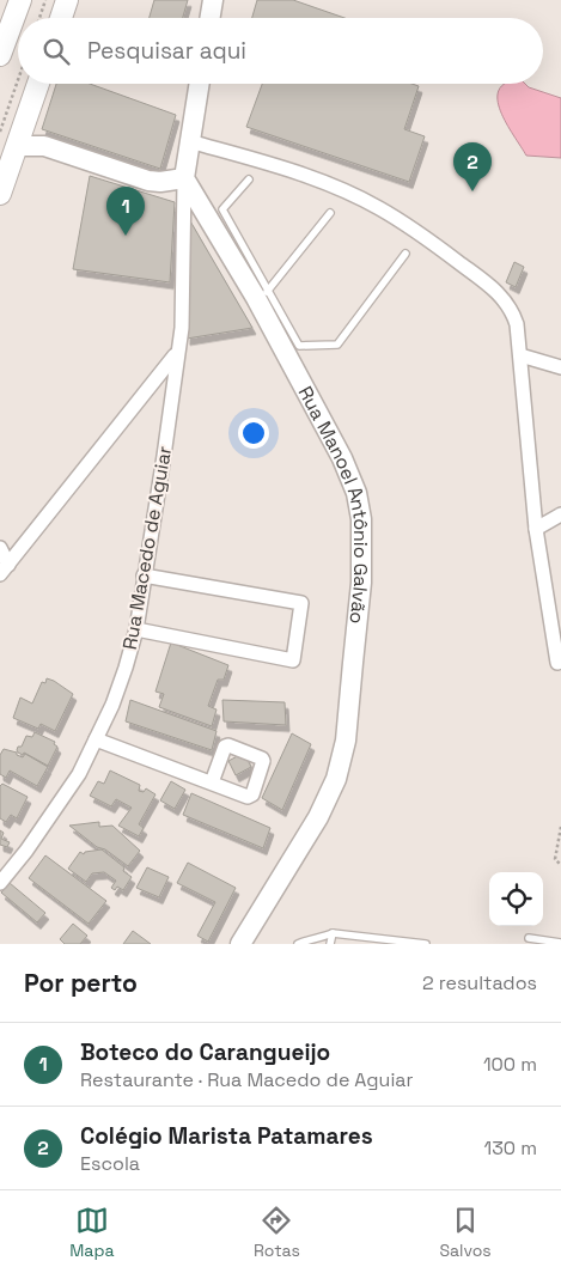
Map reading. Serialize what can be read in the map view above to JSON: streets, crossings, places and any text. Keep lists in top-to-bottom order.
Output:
{
  "streets": {
    "street": ["Rua Manoel Antônio Galvão", "Rua Macedo de Aguiar"]
  },
  "crossings": [
    ["Rua Manoel Antônio Galvão", "Rua Macedo de Aguiar"]
  ],
  "page": {
    "search": "Pesquisar aqui",
    "pins": ["2", "1"],
    "heading": ["Por perto", "2 resultados"],
    "list": [
      {
        "mark": "1",
        "name": "Boteco do Carangueijo",
        "note": "Restaurante · Rua Macedo de Aguiar",
        "value": "100 m"
      },
      {
        "mark": "2",
        "name": "Colégio Marista Patamares",
        "note": "Escola",
        "value": "130 m"
      }
    ],
    "nav": ["Mapa", "Rotas", "Salvos"]
  }
}
